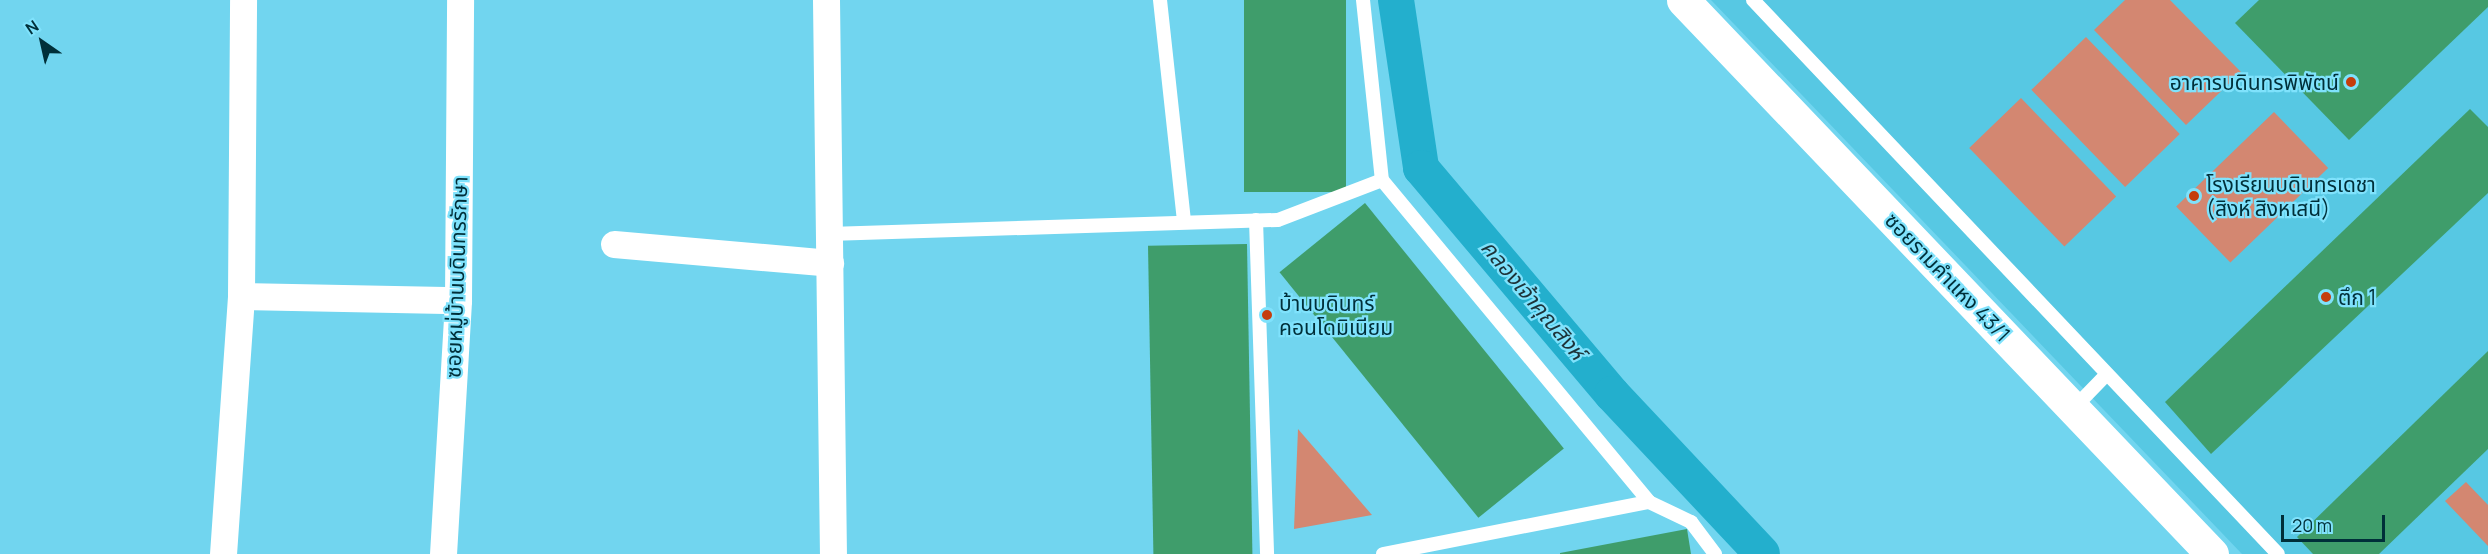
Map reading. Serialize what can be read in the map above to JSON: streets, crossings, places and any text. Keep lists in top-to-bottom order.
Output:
{
  "streets": {
    "street": ["ซอยหมู่บ้านบดินทรรักษา", "ซอยรามคำแหง 43/1"]
  },
  "water": ["คลองเจ้าคุณสิงห์"],
  "places": [
    "อาคารบดินทรพิพัตน์",
    "โรงเรียนบดินทรเดชา (สิงห์ สิงหเสนี)",
    "ตึก 1",
    "บ้านบดินทร์ คอนโดมิเนียม"
  ],
  "scale_bar": "20 m",
  "north": "top left"
}
